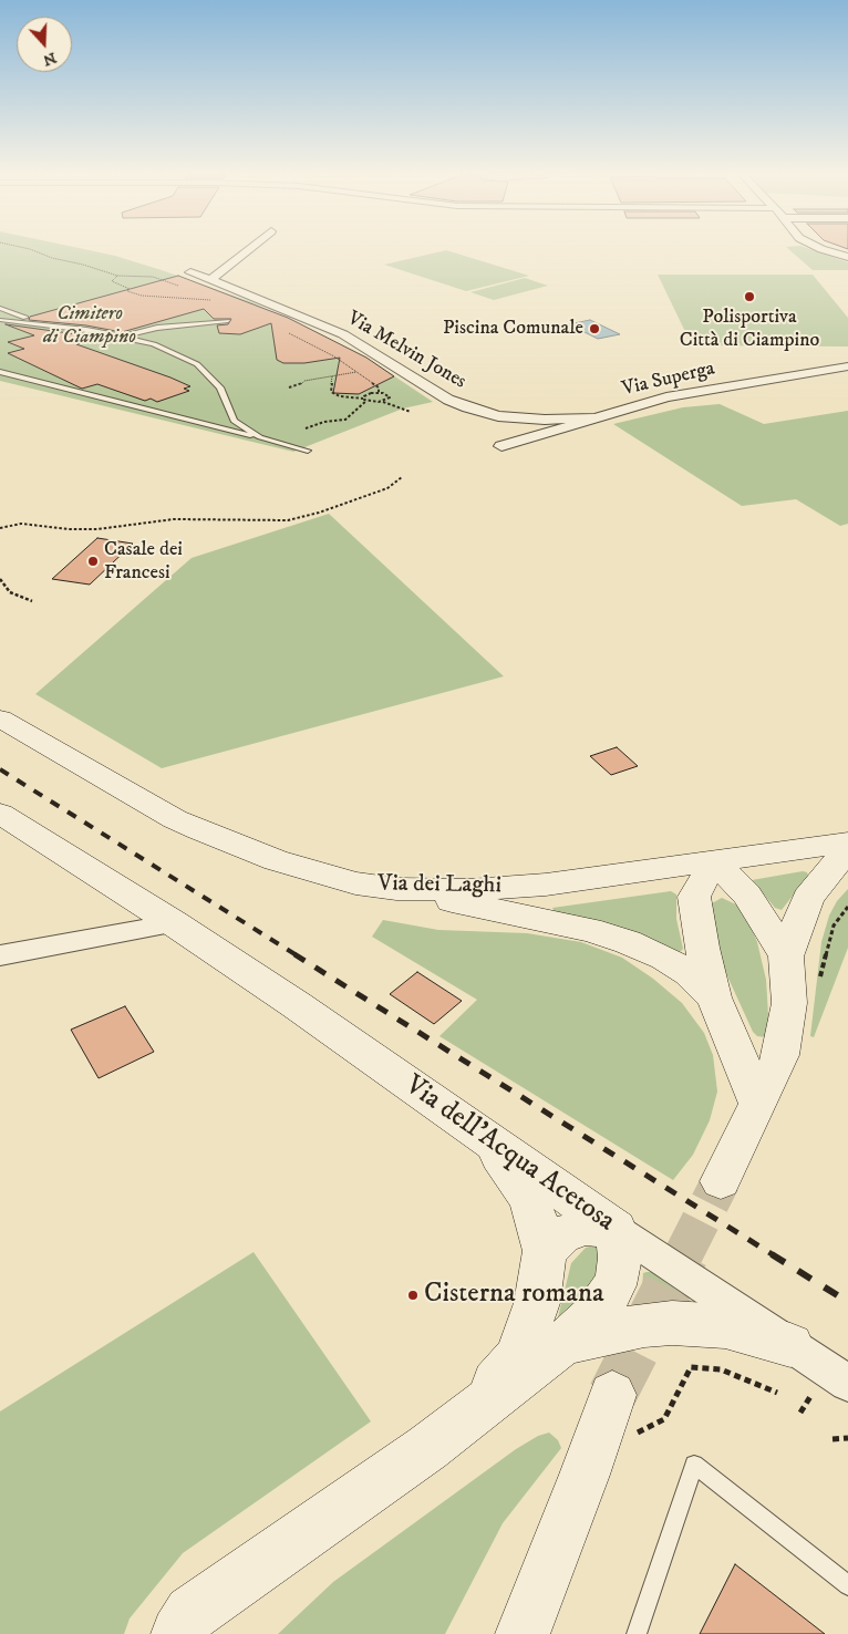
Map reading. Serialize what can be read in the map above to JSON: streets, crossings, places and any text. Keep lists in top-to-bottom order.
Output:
{
  "streets": {
    "main road": ["Via dei Laghi", "Via dell'Acqua Acetosa"],
    "street": ["Via Melvin Jones", "Via Superga"]
  },
  "crossings": [
    ["Via Melvin Jones", "Via Superga"]
  ],
  "parks": ["Cimitero di Ciampino"],
  "places": [
    "Polisportiva Città di Ciampino",
    "Piscina Comunale",
    "Casale dei Francesi",
    "Cisterna romana"
  ],
  "north": "bottom"
}
